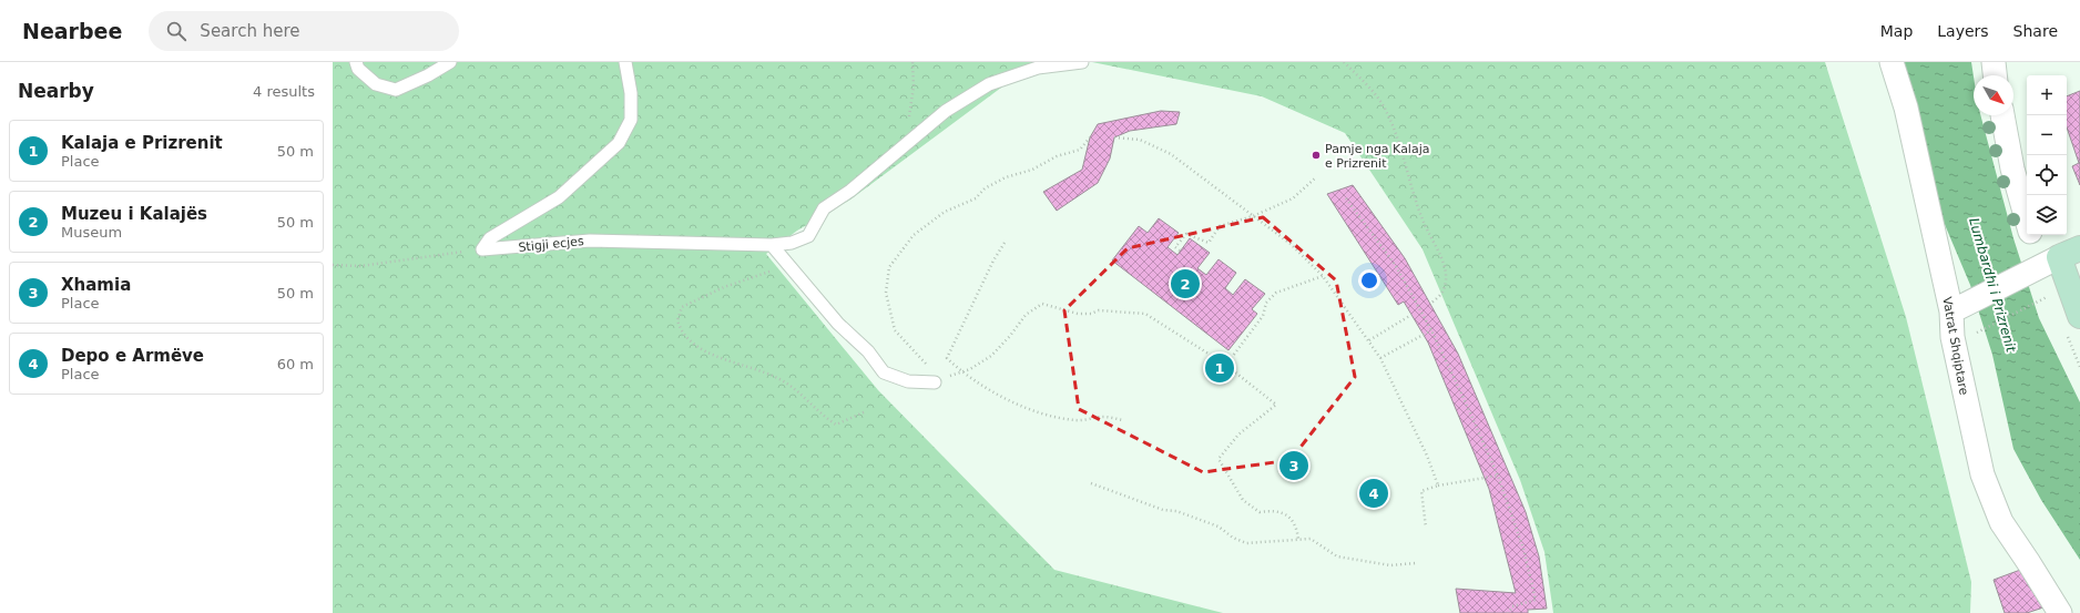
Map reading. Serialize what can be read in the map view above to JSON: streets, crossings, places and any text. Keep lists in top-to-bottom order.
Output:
{
  "streets": {
    "street": ["Vatrat Shqiptare"],
    "lane": ["Stigji ecjes"]
  },
  "water": ["Lumbardhi i Prizrenit"],
  "places": ["Pamje nga Kalaja e Prizrenit"],
  "north": "bottom right",
  "page": {
    "header": "Nearbee",
    "search": "Search here",
    "nav": ["Map", "Layers", "Share"],
    "heading": ["Nearby", "4 results"],
    "map_buttons": ["+", "−"],
    "list": [
      {
        "mark": "1",
        "name": "Kalaja e Prizrenit",
        "note": "Place",
        "value": "50 m"
      },
      {
        "mark": "2",
        "name": "Muzeu i Kalajës",
        "note": "Museum",
        "value": "50 m"
      },
      {
        "mark": "3",
        "name": "Xhamia",
        "note": "Place",
        "value": "50 m"
      },
      {
        "mark": "4",
        "name": "Depo e Armëve",
        "note": "Place",
        "value": "60 m"
      }
    ],
    "pins": [
      "2",
      "1",
      "3",
      "4"
    ]
  }
}
